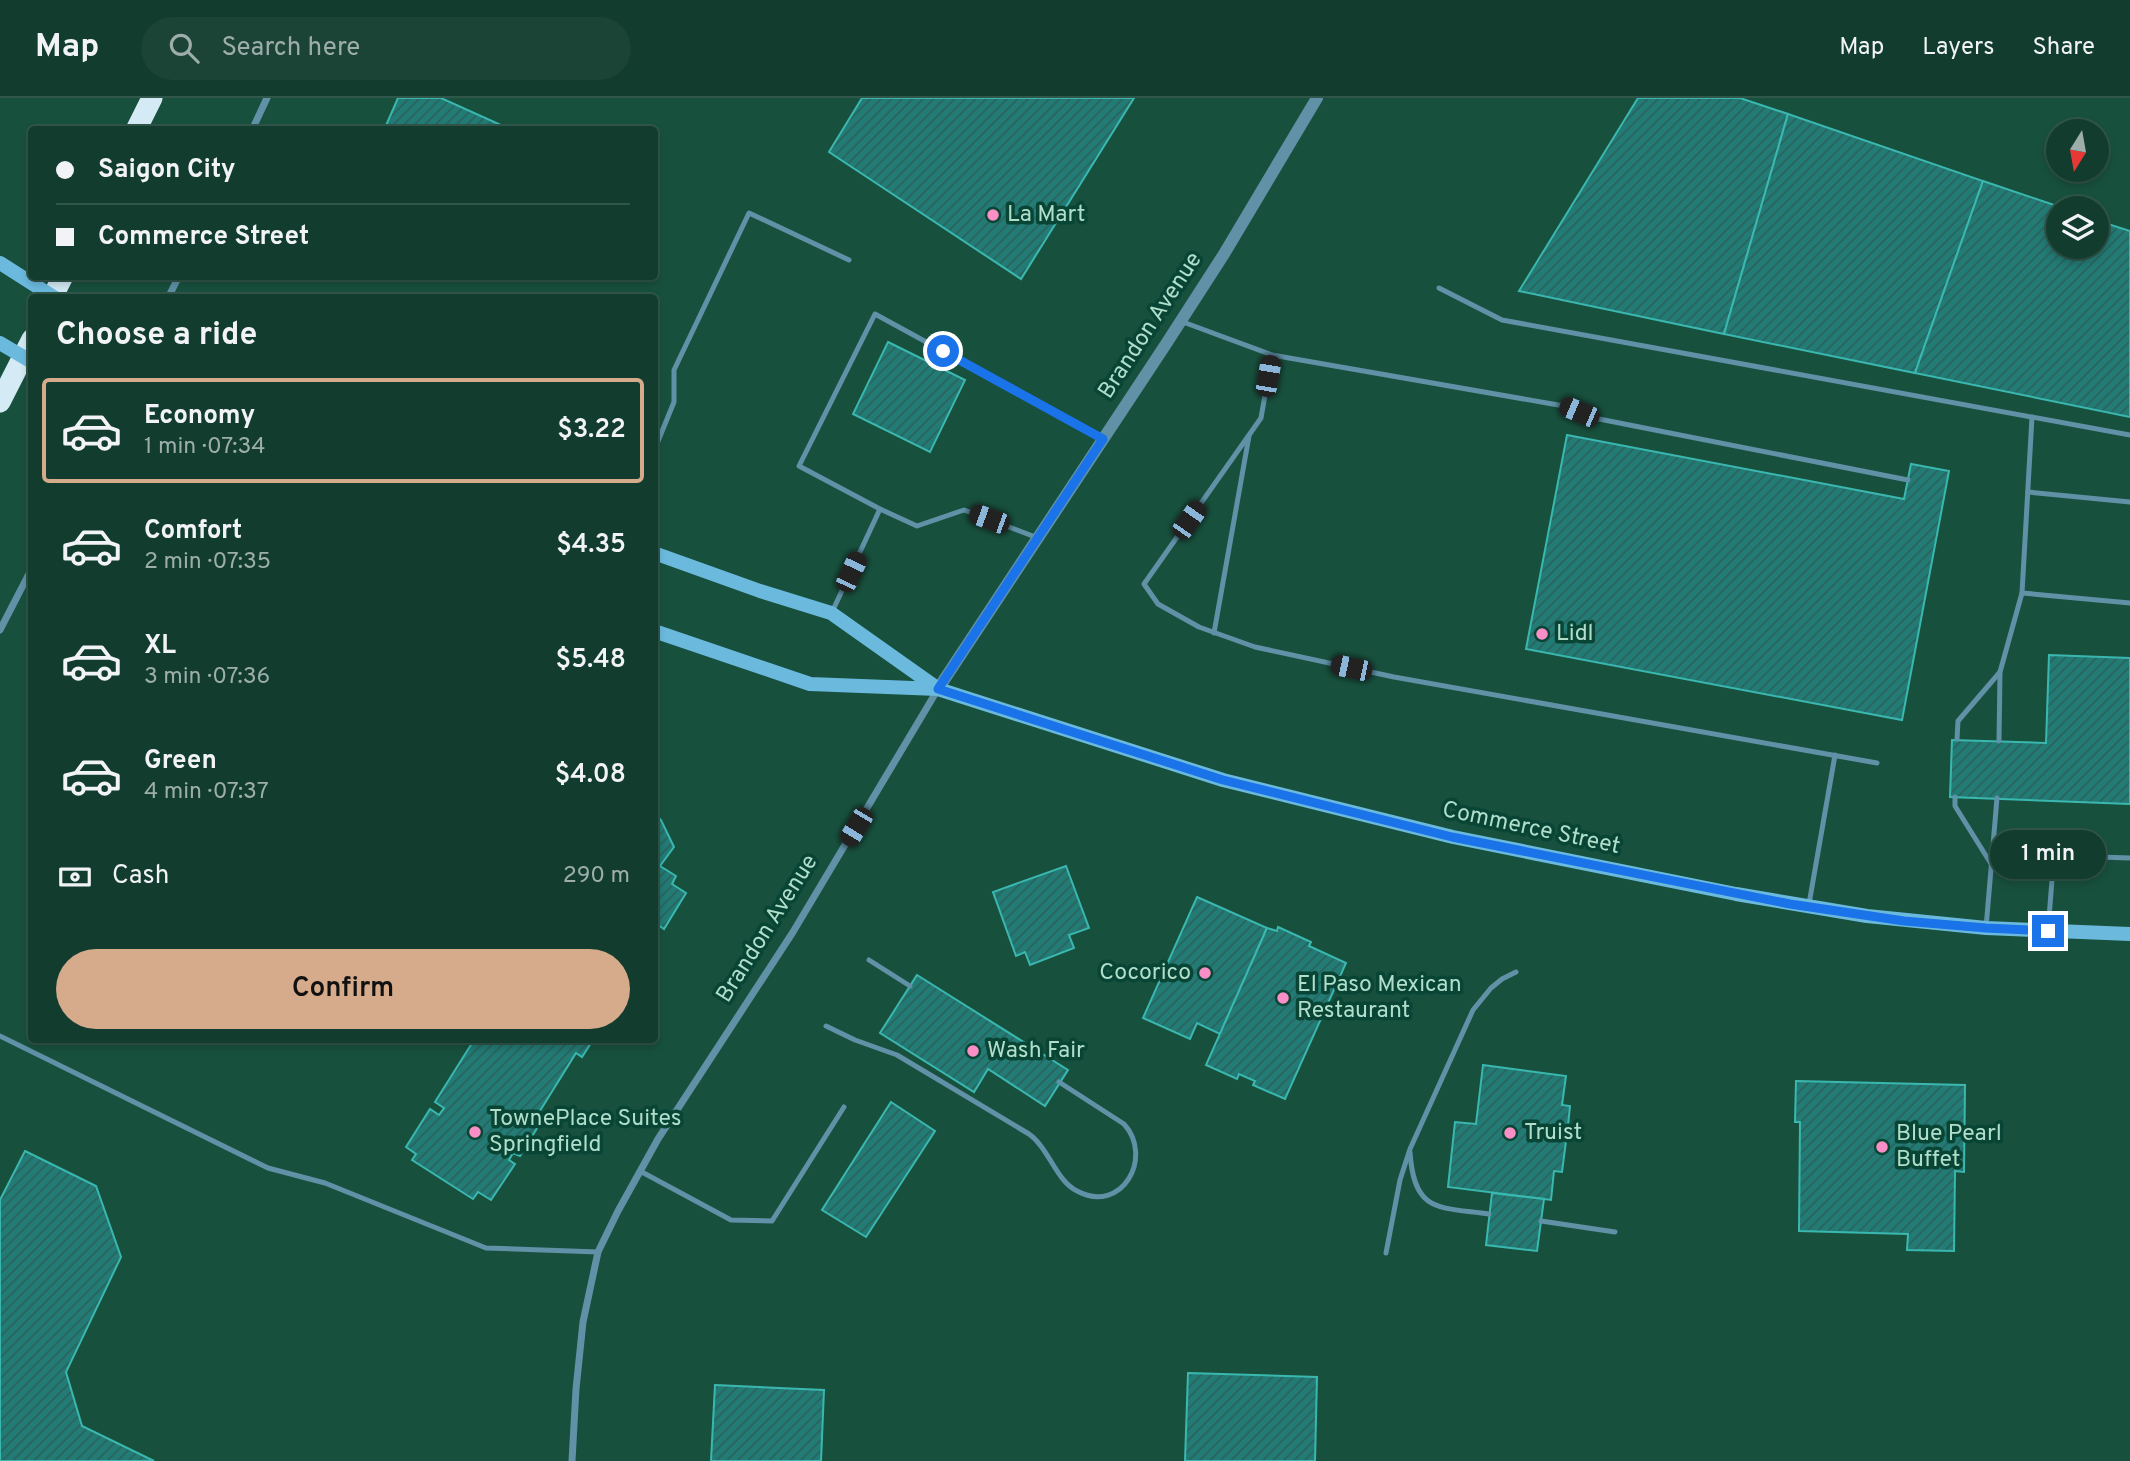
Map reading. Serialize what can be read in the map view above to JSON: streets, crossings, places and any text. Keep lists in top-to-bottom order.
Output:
{
  "streets": {
    "main road": ["Commerce Street"],
    "street": ["Brandon Avenue"]
  },
  "crossings": [
    ["Brandon Avenue", "Commerce Street"]
  ],
  "places": [
    "La Mart",
    "Lidl",
    "Cocorico",
    "El Paso Mexican Restaurant",
    "Wash Fair",
    "TownePlace Suites Springfield",
    "Truist",
    "Blue Pearl Buffet"
  ],
  "north": "bottom",
  "page": {
    "header": "Map",
    "search": "Search here",
    "nav": ["Map", "Layers", "Share"],
    "banner": ["Saigon City", "Commerce Street"],
    "heading": "Choose a ride",
    "list": [
      {
        "name": "Economy",
        "note": "1 min · 07:34",
        "value": "$3.22"
      },
      {
        "name": "Comfort",
        "note": "2 min · 07:35",
        "value": "$4.35"
      },
      {
        "name": "XL",
        "note": "3 min · 07:36",
        "value": "$5.48"
      },
      {
        "name": "Green",
        "note": "4 min · 07:37",
        "value": "$4.08"
      }
    ],
    "bubble": "1 min",
    "pay": ["Cash", "290 m"],
    "buttons": "Confirm"
  }
}
